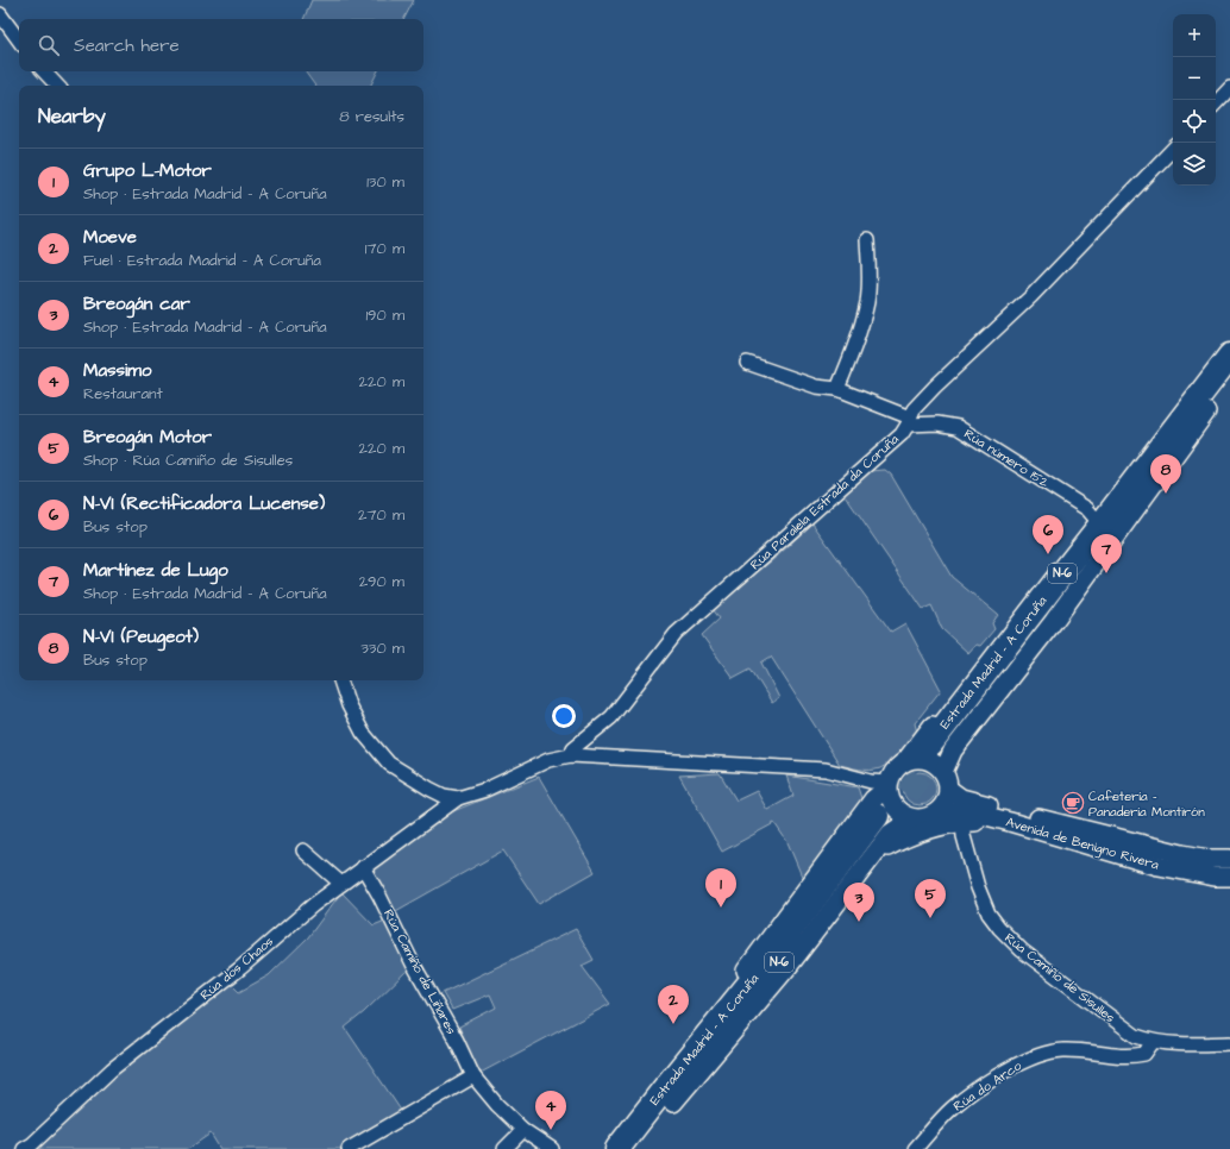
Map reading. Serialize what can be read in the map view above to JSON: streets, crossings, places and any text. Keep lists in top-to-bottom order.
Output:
{
  "streets": {
    "highway": ["N-6", "Estrada Madrid - A Coruña"],
    "main road": ["Avenida de Benigno Rivera"],
    "street": [
      "Rúa número 152",
      "Rúa Paralela Estrada da Coruña",
      "Rúa dos Chaos",
      "Rúa Camiño de Liñares",
      "Rúa Camiño de Sisulles",
      "Rúa do Arco"
    ]
  },
  "crossings": [
    ["Rúa número 152", "Rúa Paralela Estrada da Coruña"],
    ["Estrada Madrid - A Coruña", "Avenida de Benigno Rivera"],
    ["Rúa dos Chaos", "Rúa Camiño de Liñares"],
    ["Rúa Camiño de Sisulles", "Rúa do Arco"]
  ],
  "places": {
    "cafe": ["Cafetería - Panadería Montirón"]
  },
  "page": {
    "map_buttons": ["+", "−"],
    "search": "Search here",
    "heading": ["Nearby", "8 results"],
    "list": [
      {
        "mark": "1",
        "name": "Grupo L-Motor",
        "note": "Shop · Estrada Madrid - A Coruña",
        "value": "130 m"
      },
      {
        "mark": "2",
        "name": "Moeve",
        "note": "Fuel · Estrada Madrid - A Coruña",
        "value": "170 m"
      },
      {
        "mark": "3",
        "name": "Breogán car",
        "note": "Shop · Estrada Madrid - A Coruña",
        "value": "190 m"
      },
      {
        "mark": "4",
        "name": "Massimo",
        "note": "Restaurant",
        "value": "220 m"
      },
      {
        "mark": "5",
        "name": "Breogán Motor",
        "note": "Shop · Rúa Camiño de Sisulles",
        "value": "220 m"
      },
      {
        "mark": "6",
        "name": "N-VI (Rectificadora Lucense)",
        "note": "Bus stop",
        "value": "270 m"
      },
      {
        "mark": "7",
        "name": "Martínez de Lugo",
        "note": "Shop · Estrada Madrid - A Coruña",
        "value": "290 m"
      },
      {
        "mark": "8",
        "name": "N-VI (Peugeot)",
        "note": "Bus stop",
        "value": "330 m"
      }
    ],
    "pins": [
      "8",
      "6",
      "7",
      "1",
      "5",
      "3",
      "2",
      "4"
    ]
  }
}
